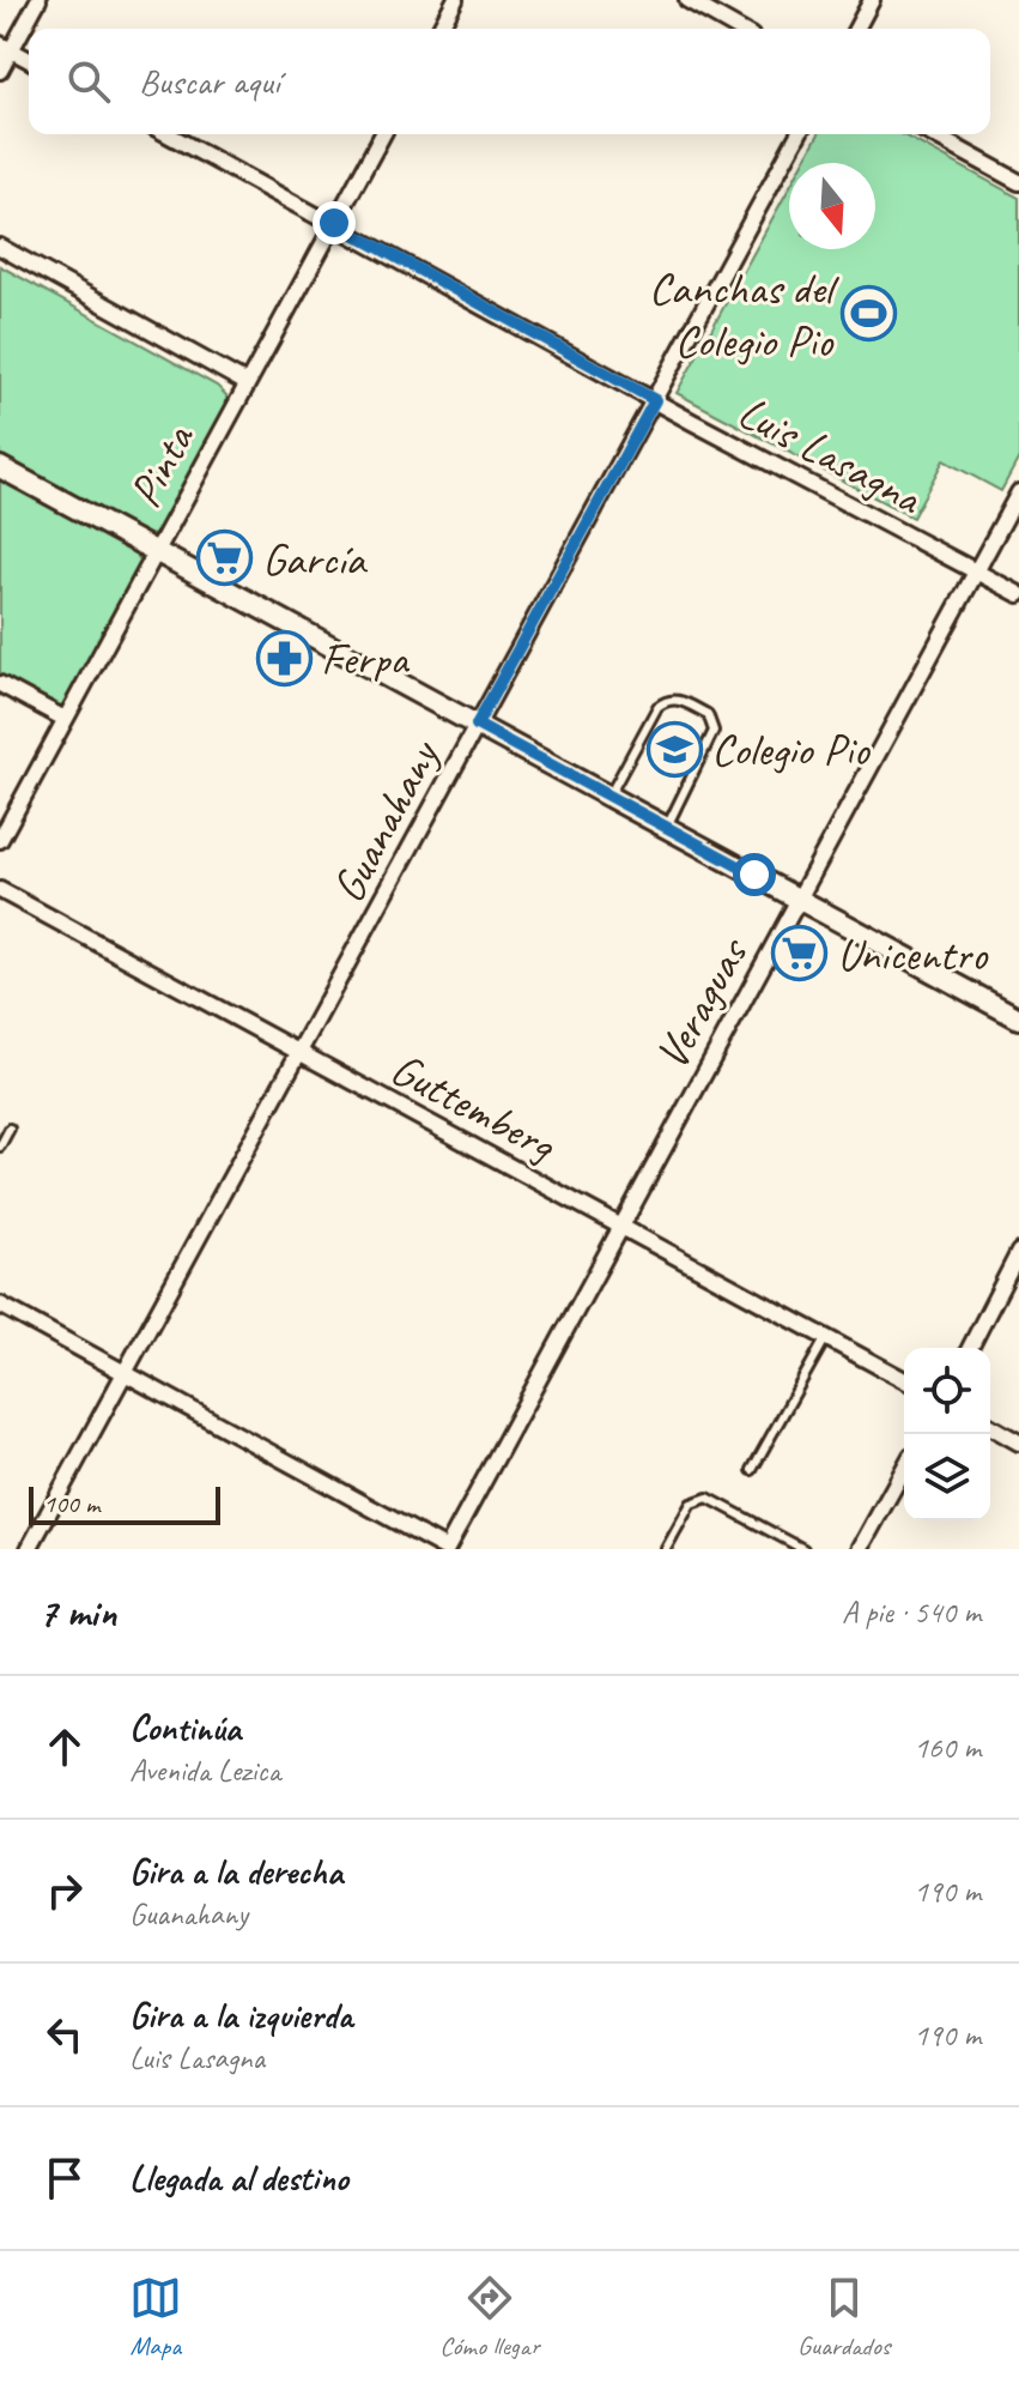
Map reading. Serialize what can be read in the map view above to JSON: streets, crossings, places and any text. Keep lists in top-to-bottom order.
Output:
{
  "streets": {
    "street": [
      "Luis Lasagna",
      "Pinta",
      "Guanahany",
      "Veraguas",
      "Guttemberg"
    ]
  },
  "crossings": [
    ["Luis Lasagna", "Pinta"],
    ["Luis Lasagna", "Guanahany"],
    ["Luis Lasagna", "Veraguas"],
    ["Guanahany", "Guttemberg"],
    ["Veraguas", "Guttemberg"]
  ],
  "places": {
    "sports": ["Canchas del Colegio Pio"],
    "supermarket": ["García", "Unicentro"],
    "pharmacy": ["Ferpa"],
    "school or university": ["Colegio Pio"]
  },
  "scale_bar": "100 m",
  "north": "bottom",
  "page": {
    "search": "Buscar aquí",
    "scale": "100 m",
    "heading": ["7 min", "A pie · 540 m"],
    "list": [
      ["Continúa", "Avenida Lezica", "160 m"],
      ["Gira a la derecha", "Guanahany", "190 m"],
      ["Gira a la izquierda", "Luis Lasagna", "190 m"],
      "Llegada al destino"
    ],
    "nav": ["Mapa", "Cómo llegar", "Guardados"]
  }
}
